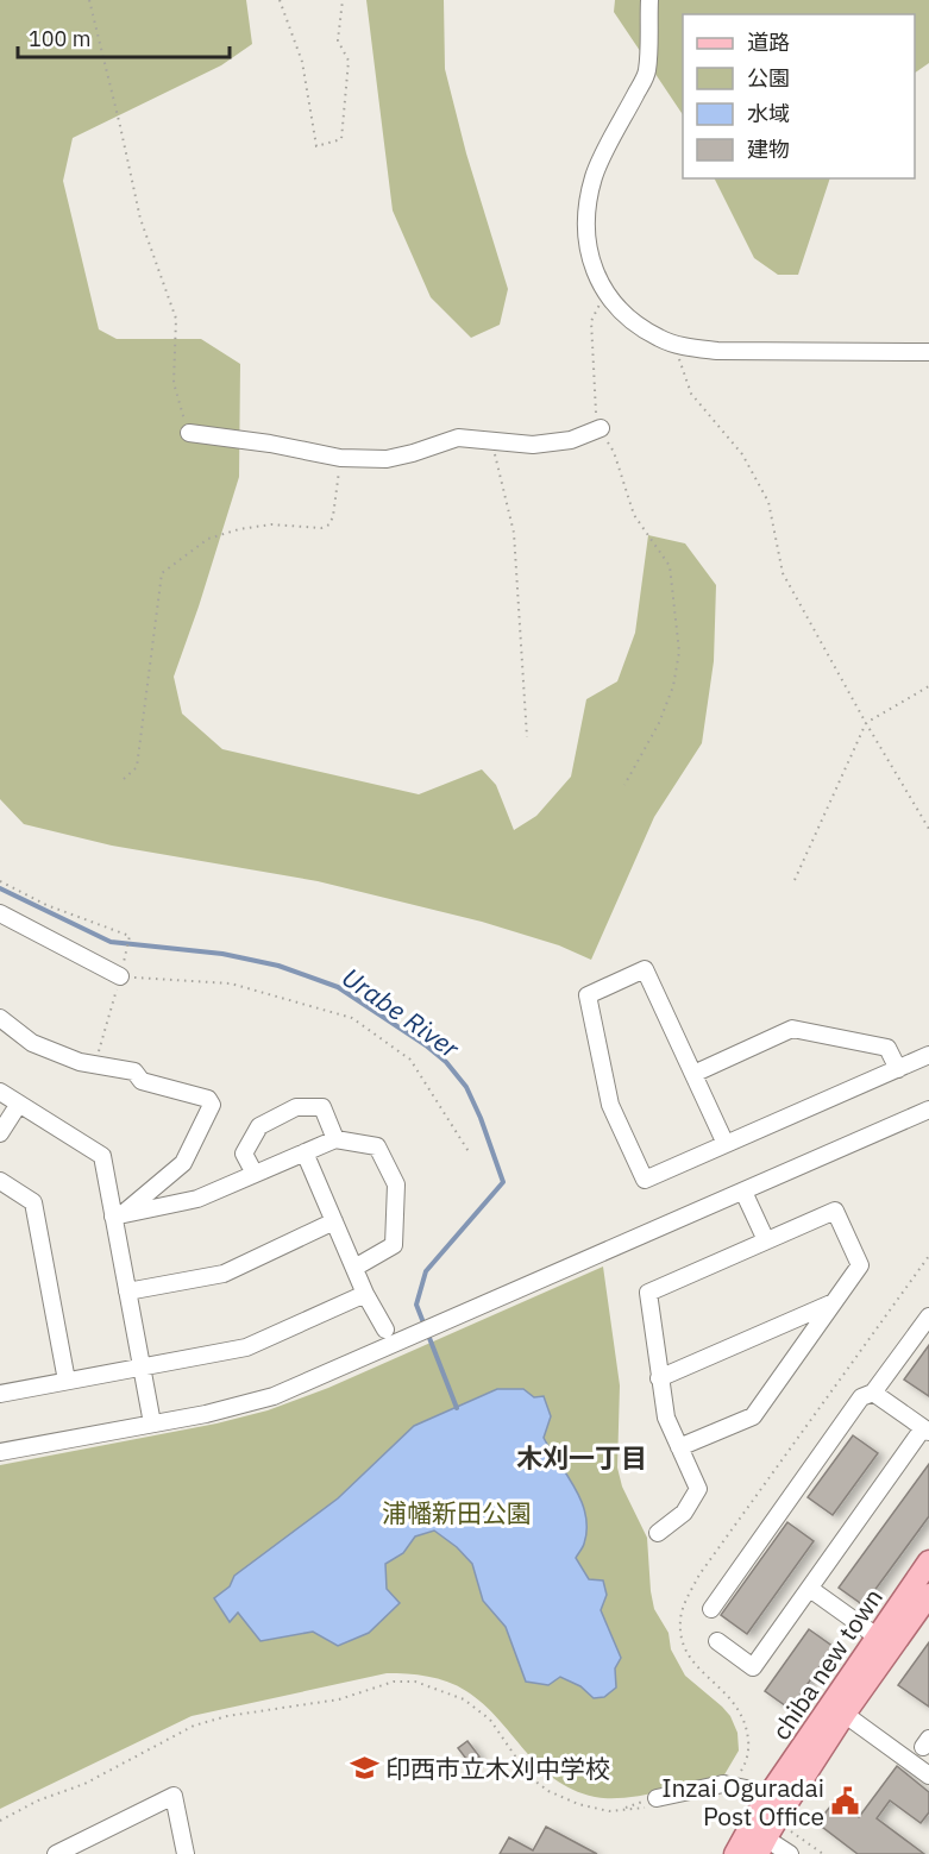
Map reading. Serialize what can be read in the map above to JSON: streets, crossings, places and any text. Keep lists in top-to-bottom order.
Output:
{
  "streets": {
    "main road": ["chiba new town"]
  },
  "districts": ["木刈一丁目"],
  "water": ["Urabe River"],
  "parks": ["浦幡新田公園"],
  "places": {
    "school or university": ["印西市立木刈中学校"],
    "public building": ["Inzai Oguradai Post Office"]
  },
  "legend": [
    "道路",
    "公園",
    "水域",
    "建物"
  ],
  "scale_bar": "100 m"
}
